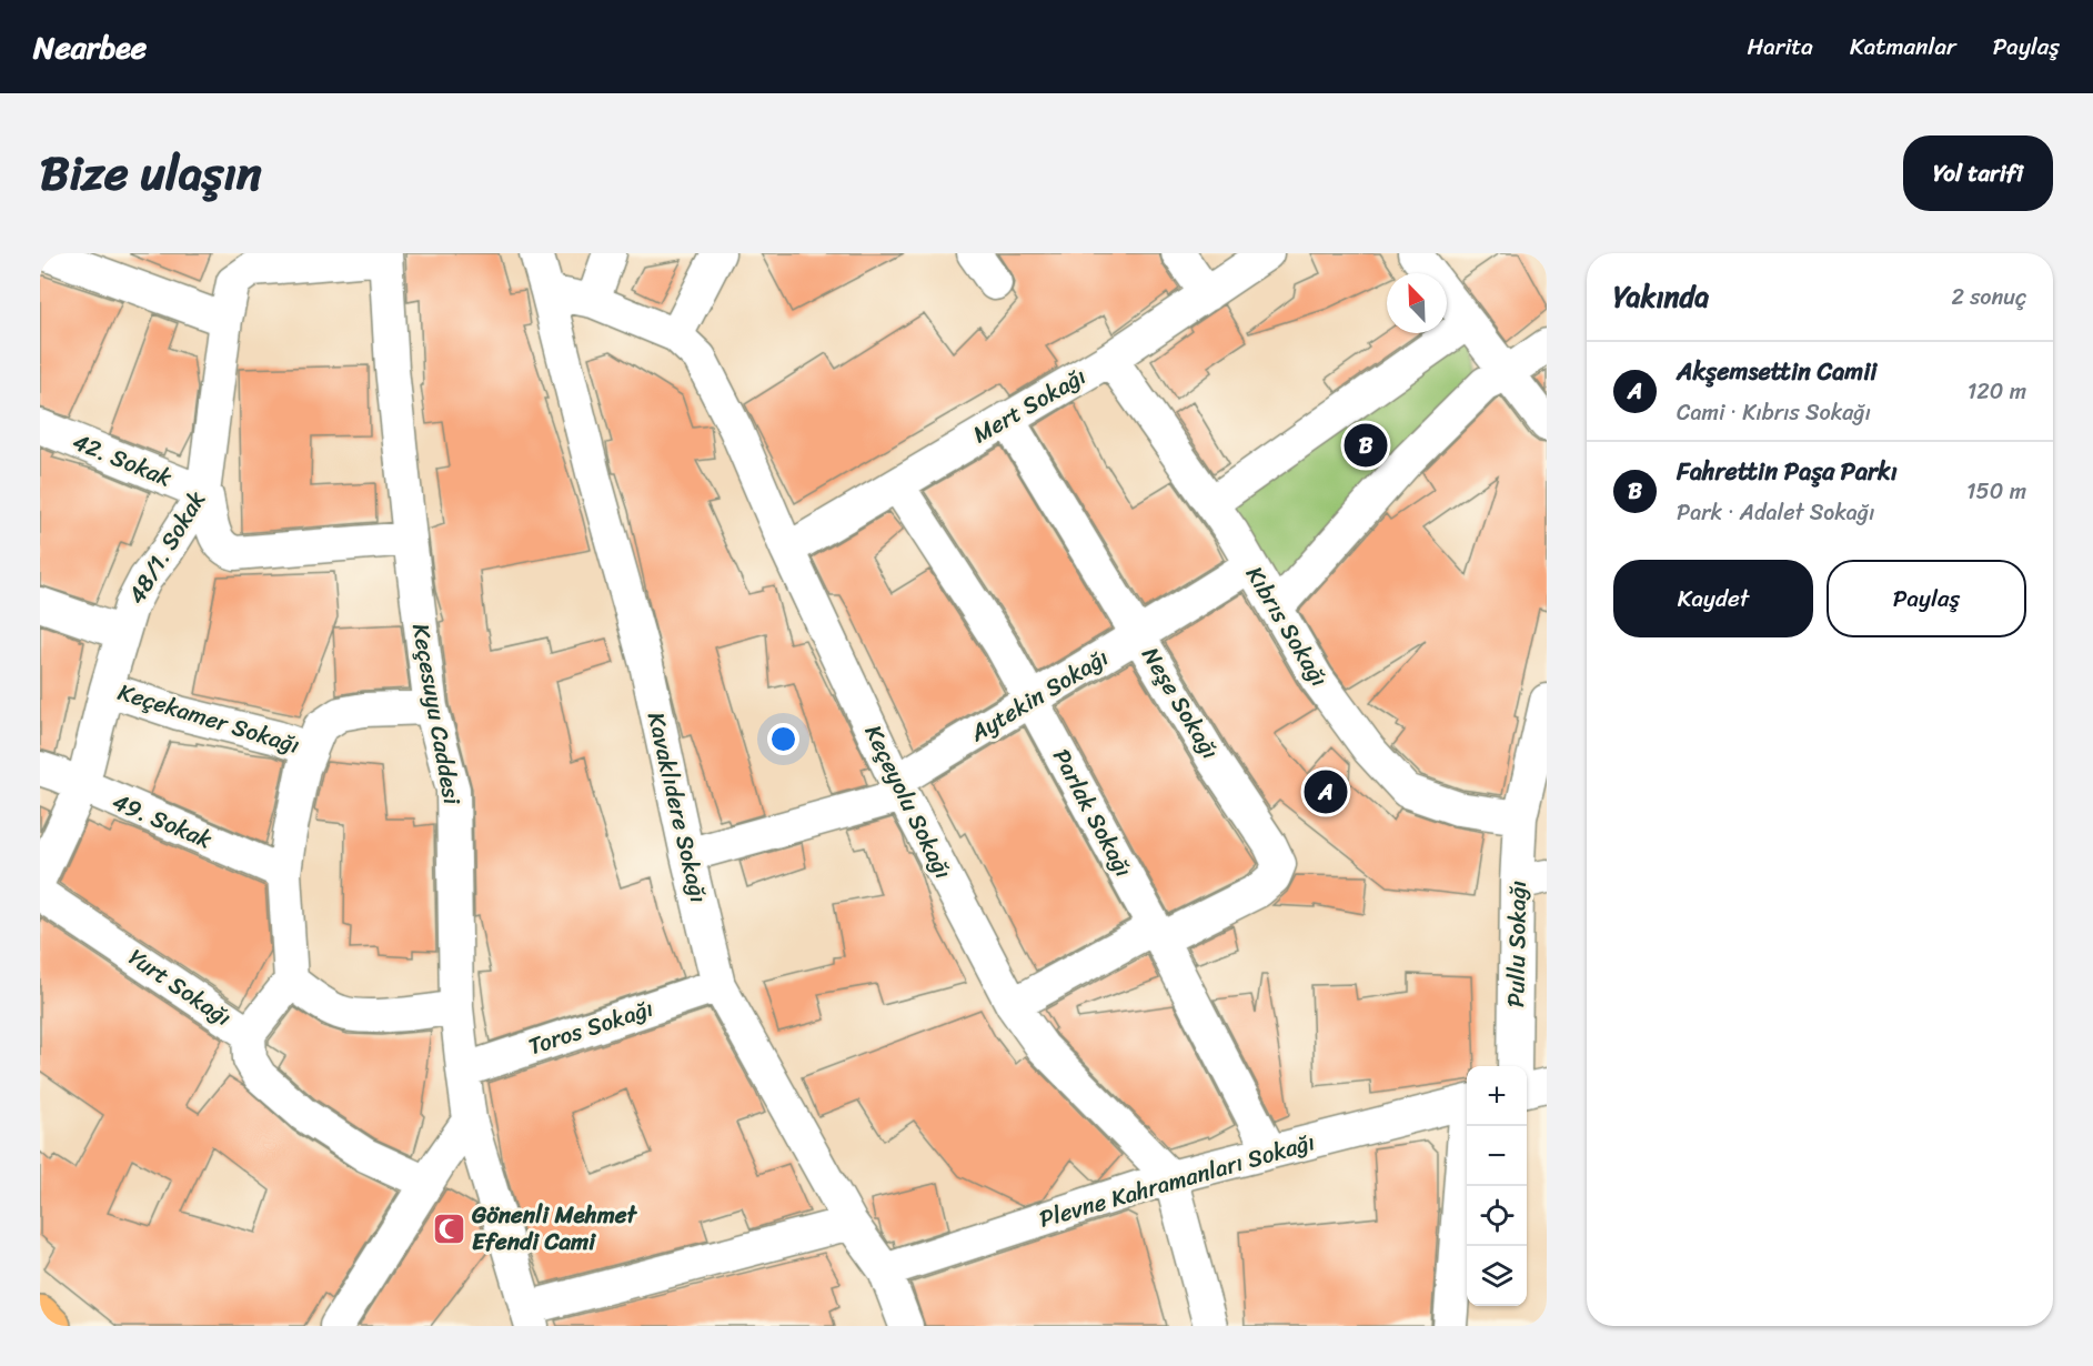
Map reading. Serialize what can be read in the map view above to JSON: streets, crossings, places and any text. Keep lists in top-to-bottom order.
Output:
{
  "streets": {
    "street": [
      "Mert Sokağı",
      "42. Sokak",
      "48/1. Sokak",
      "Kıbrıs Sokağı",
      "Aytekin Sokağı",
      "Neşe Sokağı",
      "Keçesuyu Caddesi",
      "Keçekamer Sokağı",
      "Keçeyolu Sokağı",
      "Kavaklıdere Sokağı",
      "Parlak Sokağı",
      "49. Sokak",
      "Pullu Sokağı",
      "Yurt Sokağı",
      "Toros Sokağı",
      "Plevne Kahramanları Sokağı"
    ]
  },
  "crossings": [
    ["Mert Sokağı", "Kıbrıs Sokağı"],
    ["Mert Sokağı", "Neşe Sokağı"],
    ["Mert Sokağı", "Keçeyolu Sokağı"],
    ["Mert Sokağı", "Parlak Sokağı"],
    ["42. Sokak", "48/1. Sokak"],
    ["48/1. Sokak", "Keçesuyu Caddesi"],
    ["48/1. Sokak", "Keçekamer Sokağı"],
    ["48/1. Sokak", "49. Sokak"],
    ["Kıbrıs Sokağı", "Aytekin Sokağı"],
    ["Kıbrıs Sokağı", "Pullu Sokağı"],
    ["Aytekin Sokağı", "Neşe Sokağı"],
    ["Aytekin Sokağı", "Keçeyolu Sokağı"],
    ["Aytekin Sokağı", "Kavaklıdere Sokağı"],
    ["Aytekin Sokağı", "Parlak Sokağı"],
    ["Neşe Sokağı", "Parlak Sokağı"],
    ["Keçesuyu Caddesi", "Keçekamer Sokağı"],
    ["Keçesuyu Caddesi", "Toros Sokağı"],
    ["Keçekamer Sokağı", "49. Sokak"],
    ["Keçeyolu Sokağı", "Plevne Kahramanları Sokağı"],
    ["Kavaklıdere Sokağı", "Toros Sokağı"],
    ["Kavaklıdere Sokağı", "Plevne Kahramanları Sokağı"],
    ["Parlak Sokağı", "Plevne Kahramanları Sokağı"]
  ],
  "places": {
    "mosque": ["Gönenli Mehmet Efendi Cami"]
  },
  "north": "top left",
  "page": {
    "header": "Nearbee",
    "nav": ["Harita", "Katmanlar", "Paylaş"],
    "title": "Bize ulaşın",
    "buttons": [
      "Yol tarifi",
      ["Kaydet", "Paylaş"]
    ],
    "heading": ["Yakında", "2 sonuç"],
    "list": [
      {
        "mark": "A",
        "name": "Akşemsettin Camii",
        "note": "Cami · Kıbrıs Sokağı",
        "value": "120 m"
      },
      {
        "mark": "B",
        "name": "Fahrettin Paşa Parkı",
        "note": "Park · Adalet Sokağı",
        "value": "150 m"
      }
    ],
    "pins": ["B", "A"],
    "map_buttons": ["+", "−"]
  }
}
